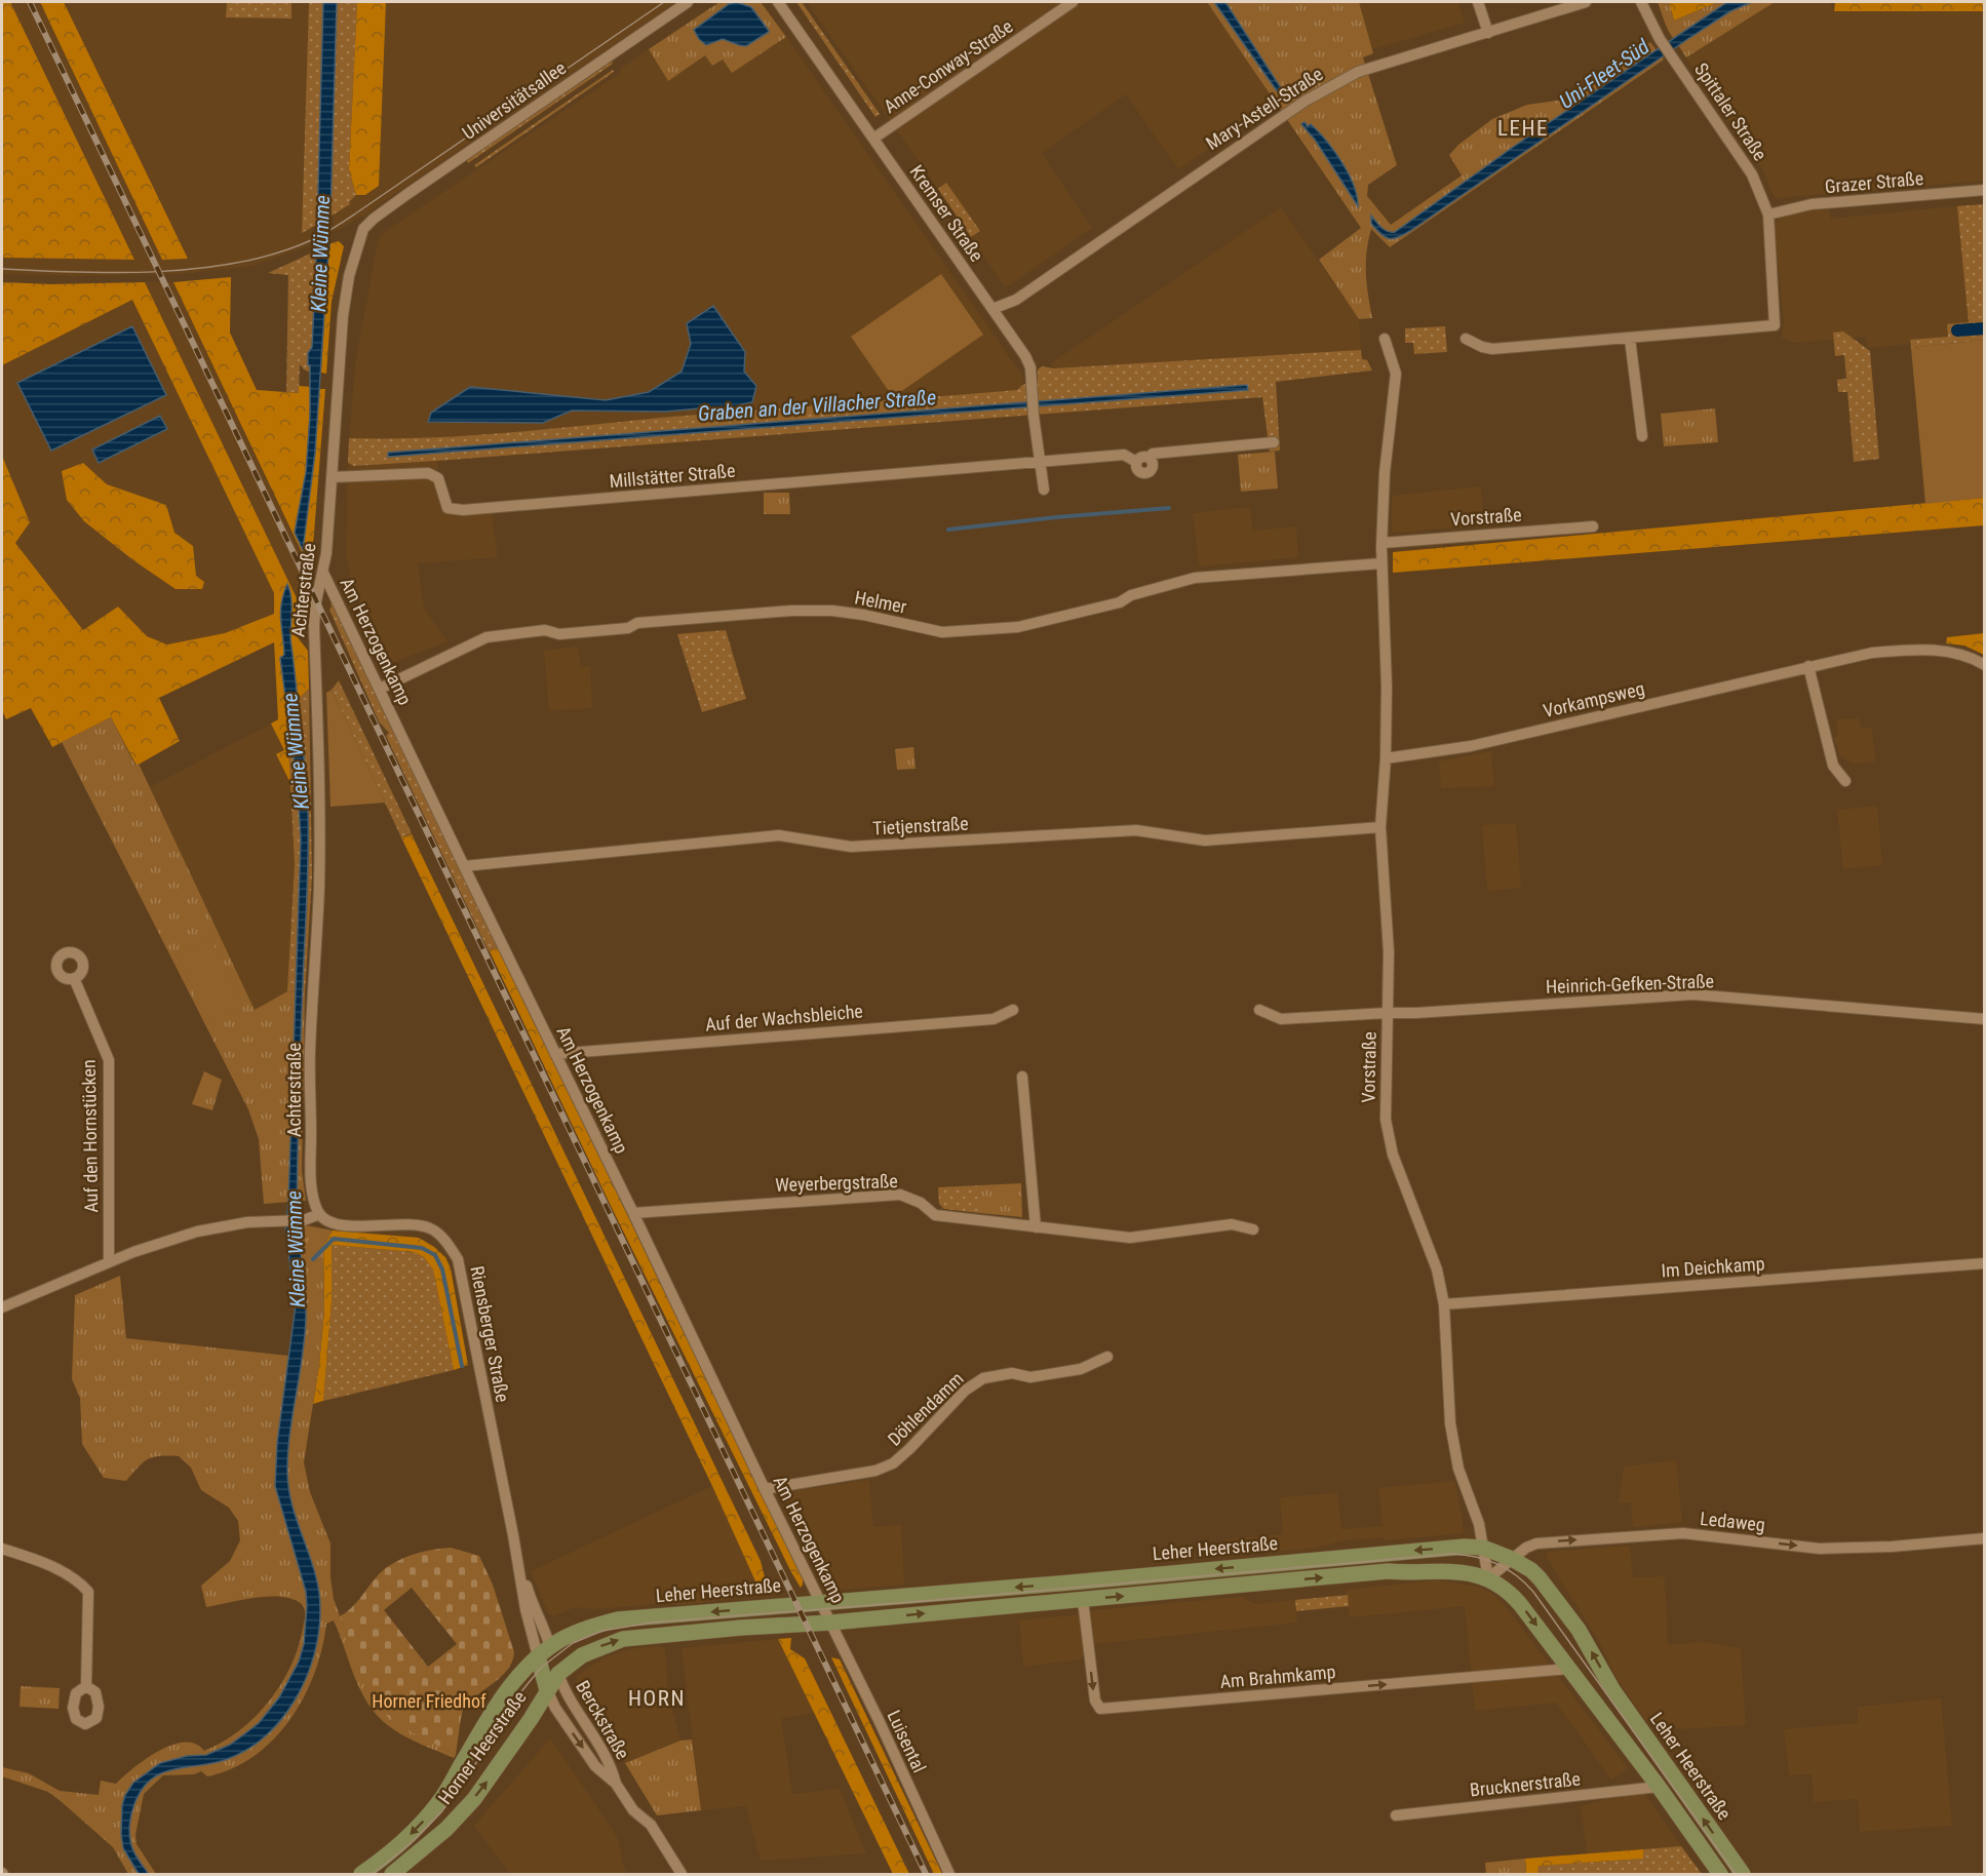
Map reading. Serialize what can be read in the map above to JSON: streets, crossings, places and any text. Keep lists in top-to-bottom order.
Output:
{
  "streets": {
    "main road": ["Leher Heerstraße", "Horner Heerstraße"],
    "street": [
      "Anne-Conway-Straße",
      "Universitätsallee",
      "Mary-Astell-Straße",
      "Spittaler Straße",
      "Grazer Straße",
      "Kremser Straße",
      "Millstätter Straße",
      "Vorstraße",
      "Achterstraße",
      "Helmer",
      "Am Herzogenkamp",
      "Vorkampsweg",
      "Tietjenstraße",
      "Heinrich-Gefken-Straße",
      "Auf der Wachsbleiche",
      "Auf den Hornstücken",
      "Weyerbergstraße",
      "Im Deichkamp",
      "Riensberger Straße",
      "Döhlendamm",
      "Ledaweg",
      "Am Brahmkamp",
      "Berckstraße",
      "Luisental",
      "Brucknerstraße"
    ]
  },
  "crossings": [
    ["Anne-Conway-Straße", "Kremser Straße"],
    ["Universitätsallee", "Achterstraße"],
    ["Mary-Astell-Straße", "Kremser Straße"],
    ["Spittaler Straße", "Grazer Straße"],
    ["Kremser Straße", "Millstätter Straße"],
    ["Millstätter Straße", "Achterstraße"],
    ["Vorstraße", "Helmer"],
    ["Vorstraße", "Vorkampsweg"],
    ["Vorstraße", "Tietjenstraße"],
    ["Vorstraße", "Heinrich-Gefken-Straße"],
    ["Vorstraße", "Im Deichkamp"],
    ["Vorstraße", "Ledaweg"],
    ["Vorstraße", "Leher Heerstraße"],
    ["Achterstraße", "Am Herzogenkamp"],
    ["Achterstraße", "Riensberger Straße"],
    ["Helmer", "Am Herzogenkamp"],
    ["Am Herzogenkamp", "Tietjenstraße"],
    ["Am Herzogenkamp", "Auf der Wachsbleiche"],
    ["Am Herzogenkamp", "Weyerbergstraße"],
    ["Am Herzogenkamp", "Döhlendamm"],
    ["Am Herzogenkamp", "Leher Heerstraße"],
    ["Am Herzogenkamp", "Luisental"],
    ["Riensberger Straße", "Leher Heerstraße"],
    ["Riensberger Straße", "Horner Heerstraße"],
    ["Ledaweg", "Leher Heerstraße"],
    ["Leher Heerstraße", "Am Brahmkamp"],
    ["Leher Heerstraße", "Berckstraße"],
    ["Leher Heerstraße", "Luisental"],
    ["Leher Heerstraße", "Horner Heerstraße"],
    ["Leher Heerstraße", "Brucknerstraße"],
    ["Berckstraße", "Horner Heerstraße"]
  ],
  "one_way": ["Ledaweg", "Am Brahmkamp"],
  "districts": ["LEHE", "HORN"],
  "water": ["Uni-Fleet-Süd", "Kleine Wümme", "Graben an der Villacher Straße"],
  "parks": ["Horner Friedhof"]
}
